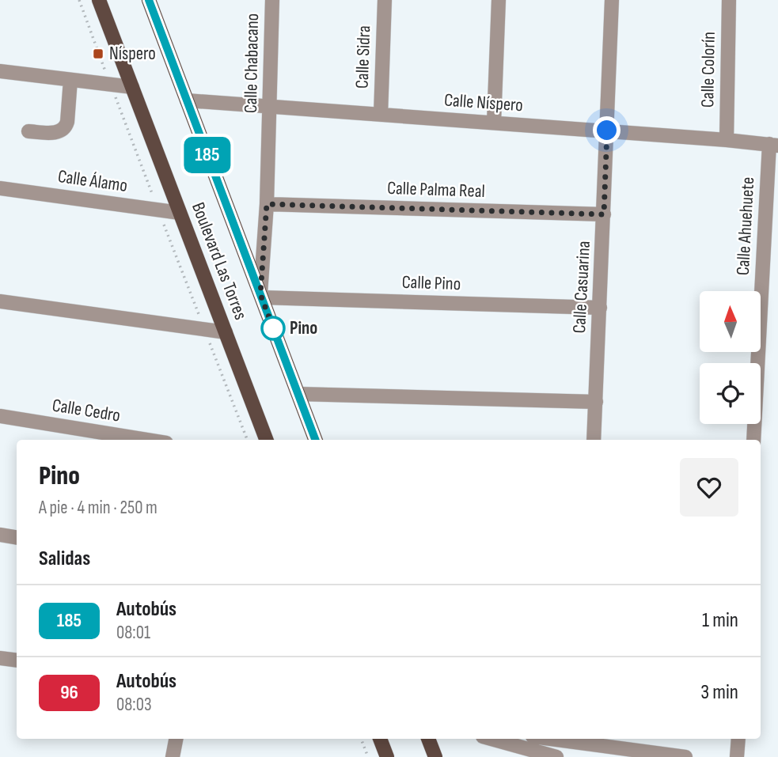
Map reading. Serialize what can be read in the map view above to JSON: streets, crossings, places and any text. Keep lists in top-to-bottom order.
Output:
{
  "streets": {
    "main road": ["Boulevard Las Torres"],
    "street": [
      "Calle Sidra",
      "Calle Chabacano",
      "Calle Colorín",
      "Calle Níspero",
      "Calle Álamo",
      "Calle Palma Real",
      "Calle Ahuehuete",
      "Calle Pino",
      "Calle Casuarina",
      "Calle Cedro"
    ]
  },
  "crossings": [
    ["Calle Sidra", "Calle Níspero"],
    ["Calle Chabacano", "Calle Níspero"],
    ["Calle Chabacano", "Calle Palma Real"],
    ["Calle Chabacano", "Boulevard Las Torres"],
    ["Calle Chabacano", "Calle Pino"],
    ["Calle Colorín", "Calle Níspero"],
    ["Calle Níspero", "Calle Ahuehuete"],
    ["Calle Níspero", "Boulevard Las Torres"],
    ["Calle Níspero", "Calle Casuarina"],
    ["Calle Álamo", "Boulevard Las Torres"],
    ["Calle Palma Real", "Calle Casuarina"],
    ["Boulevard Las Torres", "Calle Pino"],
    ["Calle Pino", "Calle Casuarina"]
  ],
  "places": {
    "transit": ["Níspero"],
    "other": ["Pino"]
  },
  "lines": ["bus line 185"],
  "north": "top",
  "page": {
    "on_map": "185",
    "heading": [
      ["Pino", "A pie · 4 min · 250 m"],
      "Salidas"
    ],
    "list": [
      {
        "mark": "185",
        "name": "Autobús",
        "note": "08:01",
        "value": "1 min"
      },
      {
        "mark": "96",
        "name": "Autobús",
        "note": "08:03",
        "value": "3 min"
      }
    ]
  }
}
